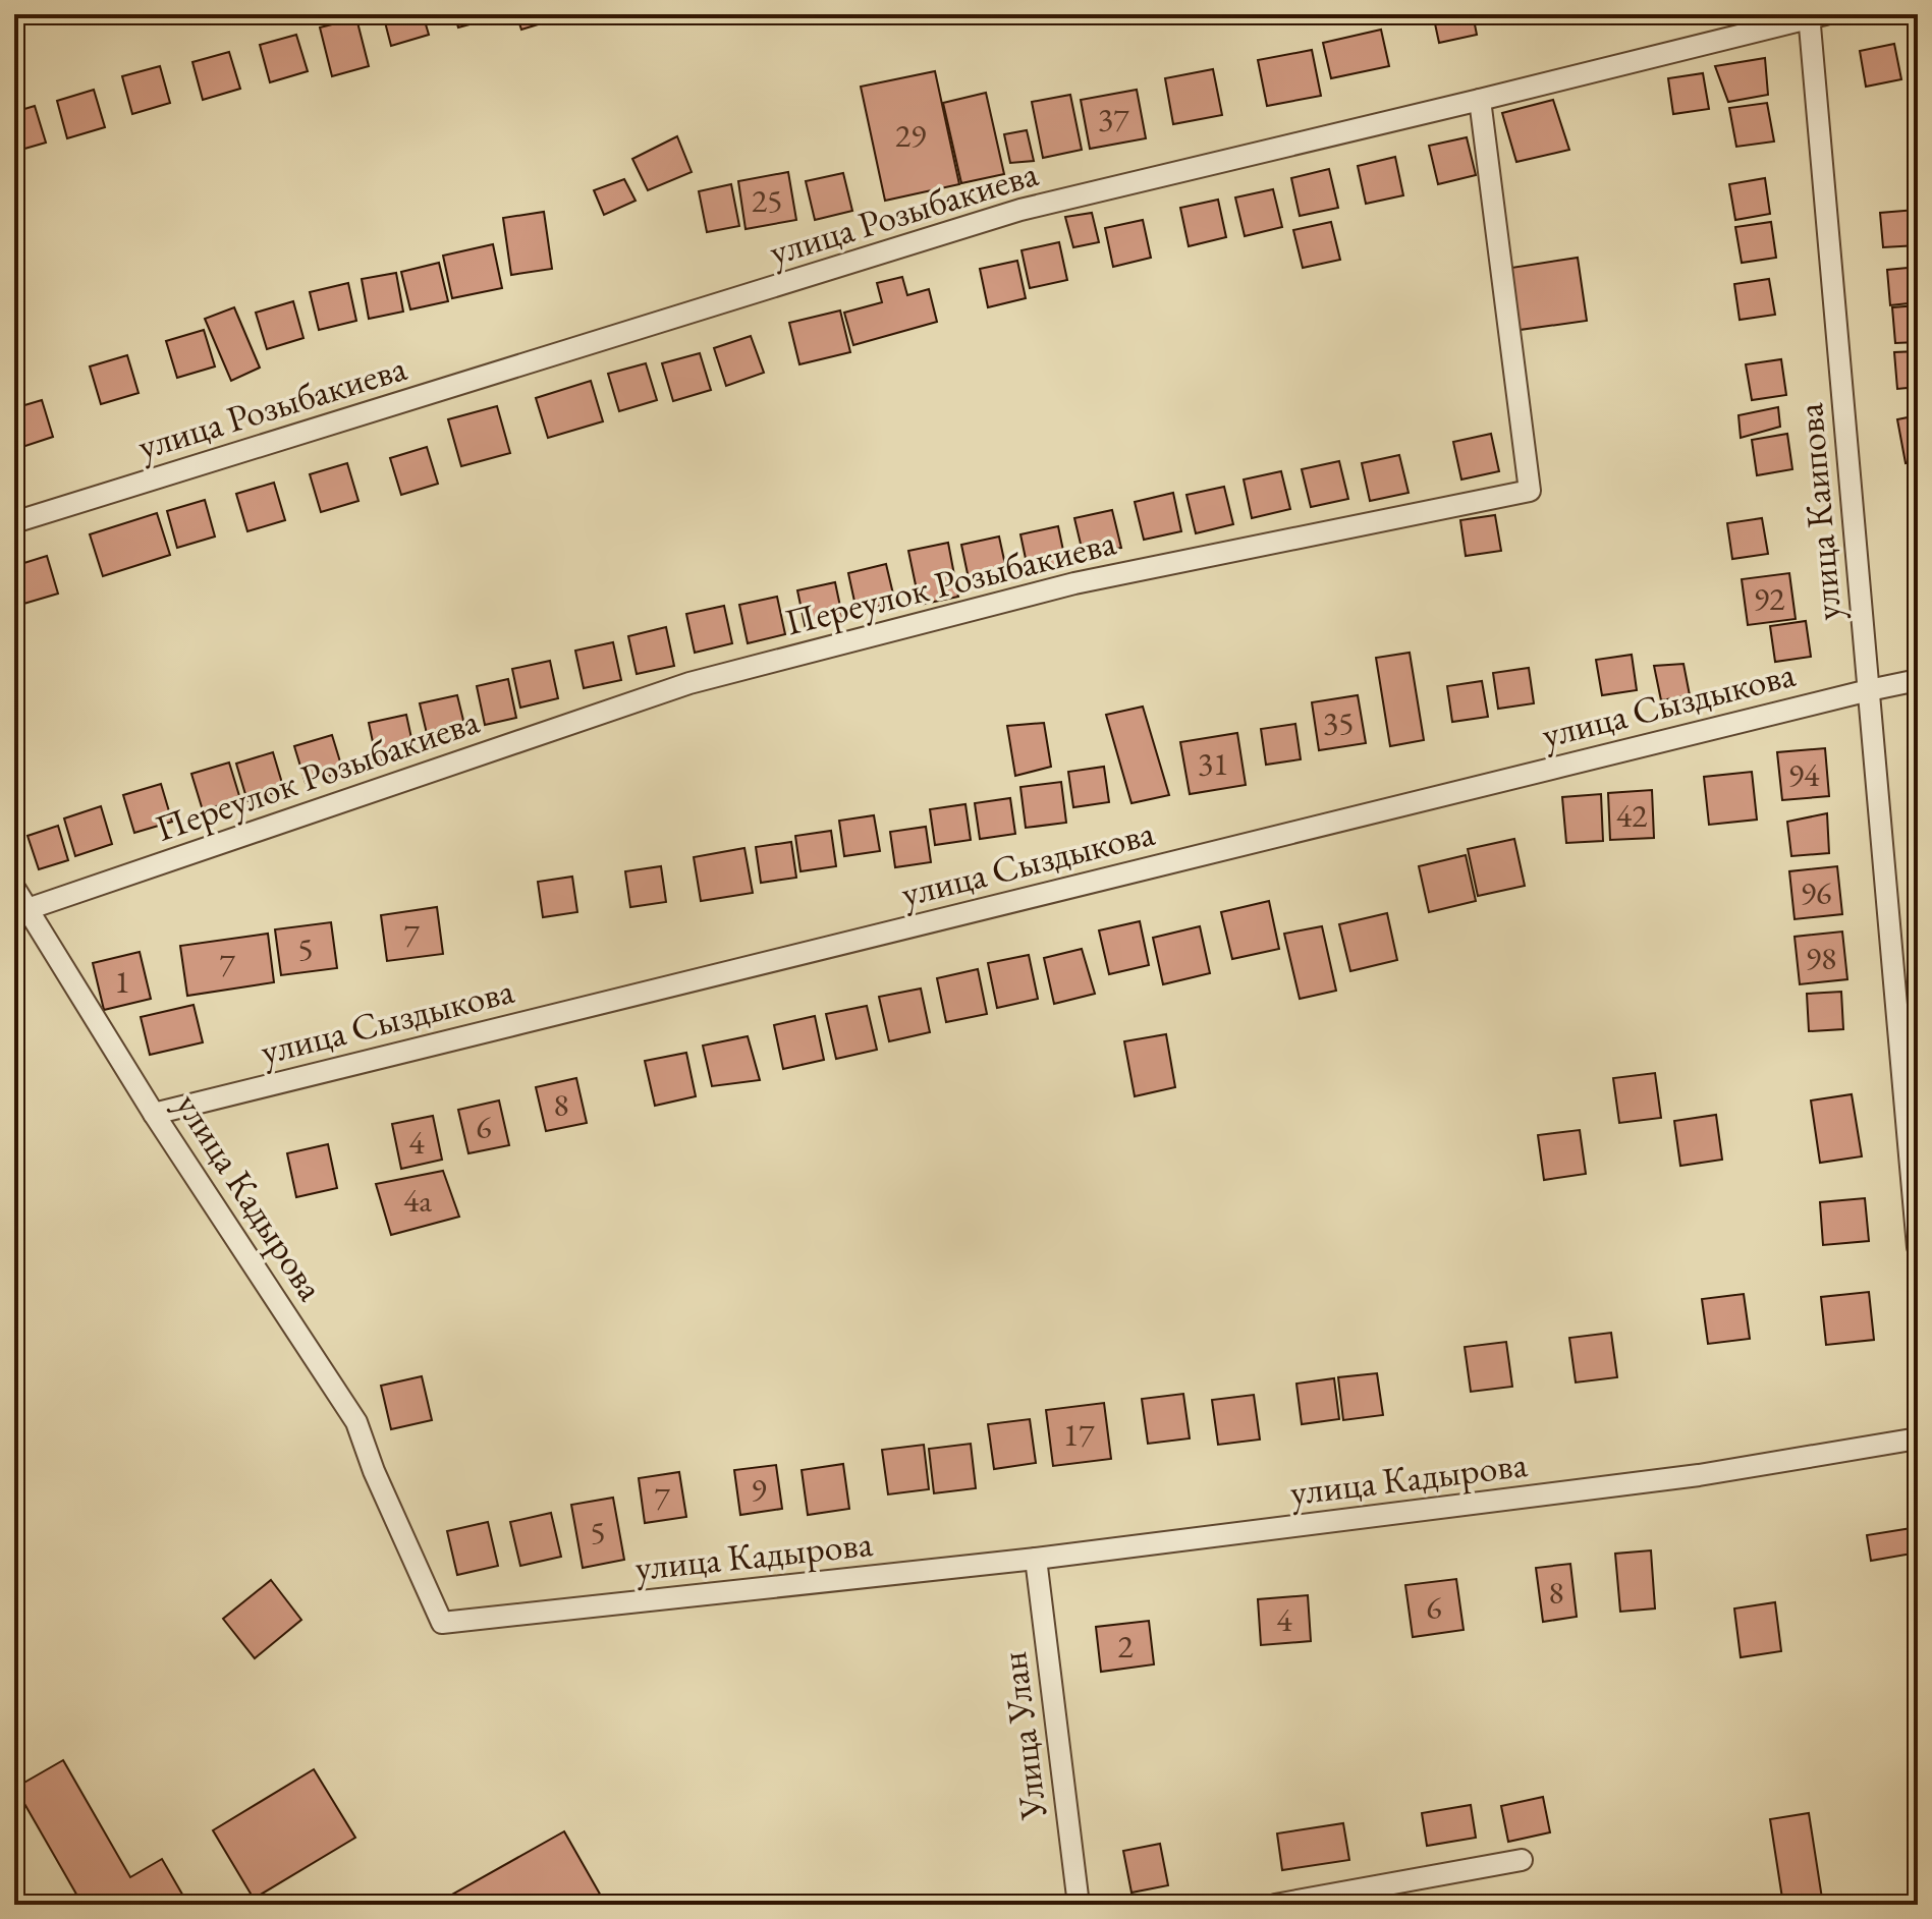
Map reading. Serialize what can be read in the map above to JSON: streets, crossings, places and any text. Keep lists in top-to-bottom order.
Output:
{
  "streets": {
    "street": [
      "улица Розыбакиева",
      "улица Каипова",
      "Переулок Розыбакиева",
      "улица Сыздыкова",
      "улица Кадырова",
      "Улица Улан"
    ]
  },
  "crossings": [
    ["улица Розыбакиева", "улица Каипова"],
    ["улица Розыбакиева", "Переулок Розыбакиева"],
    ["улица Каипова", "улица Сыздыкова"],
    ["Переулок Розыбакиева", "улица Кадырова"],
    ["улица Сыздыкова", "улица Кадырова"],
    ["улица Кадырова", "Улица Улан"]
  ],
  "house_numbers": [
    "37",
    "29",
    "25",
    "92",
    "35",
    "31",
    "94",
    "42",
    "96",
    "7",
    "5",
    "98",
    "7",
    "1",
    "8",
    "6",
    "4",
    "4а",
    "17",
    "9",
    "7",
    "5",
    "8",
    "6",
    "4",
    "2"
  ]
}
